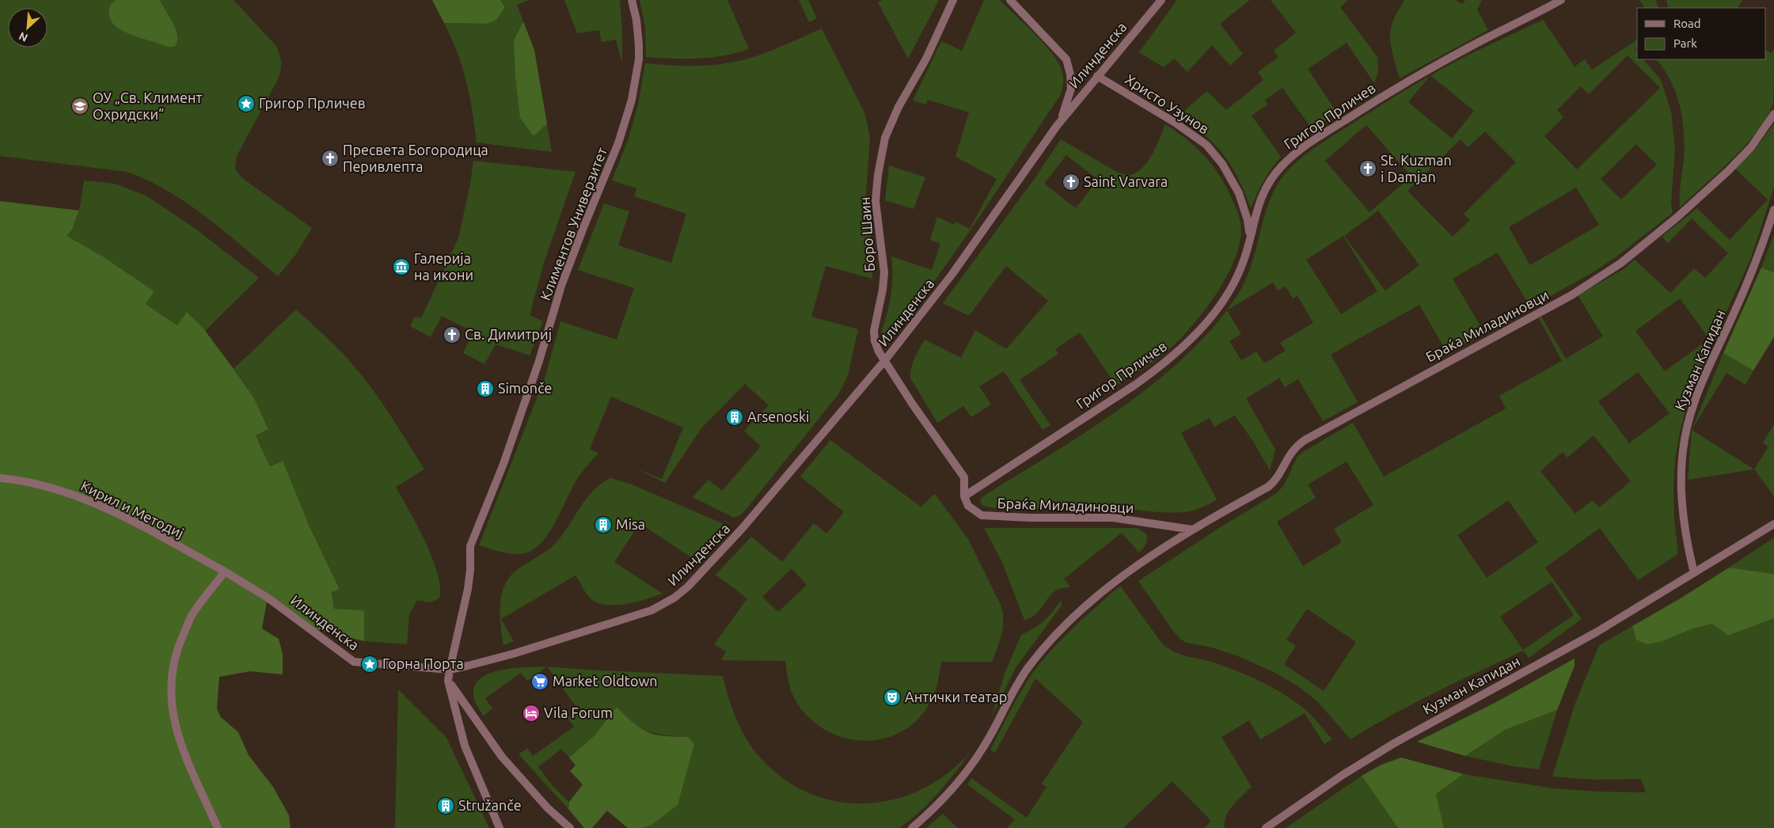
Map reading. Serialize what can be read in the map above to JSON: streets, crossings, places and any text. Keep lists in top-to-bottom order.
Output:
{
  "streets": {
    "street": [
      "Илинденска",
      "Христо Узунов",
      "Григор Прличев",
      "Климентов Универзитет",
      "Боро Шаин",
      "Браќа Миладиновци",
      "Кузман Капидан",
      "Кирил и Методиј"
    ]
  },
  "crossings": [
    ["Илинденска", "Христо Узунов"],
    ["Илинденска", "Климентов Универзитет"],
    ["Илинденска", "Боро Шаин"],
    ["Илинденска", "Кирил и Методиј"],
    ["Христо Узунов", "Григор Прличев"],
    ["Григор Прличев", "Браќа Миладиновци"]
  ],
  "places": {
    "place": ["Григор Прличев", "Горна Порта"],
    "school or university": ["ОУ „Св. Климент Охридски“"],
    "church": [
      "Пресвета Богородица Перивлепта",
      "St. Kuzman i Damjan",
      "Saint Varvara",
      "Св. Димитриј"
    ],
    "museum": ["Галерија на икони"],
    "building": [
      "Simonče",
      "Arsenoski",
      "Misa",
      "Stružanče"
    ],
    "supermarket": ["Market Oldtown"],
    "theatre": ["Антички театар"],
    "hotel": ["Vila Forum"]
  },
  "legend": ["Road", "Park"],
  "north": "bottom left"
}
